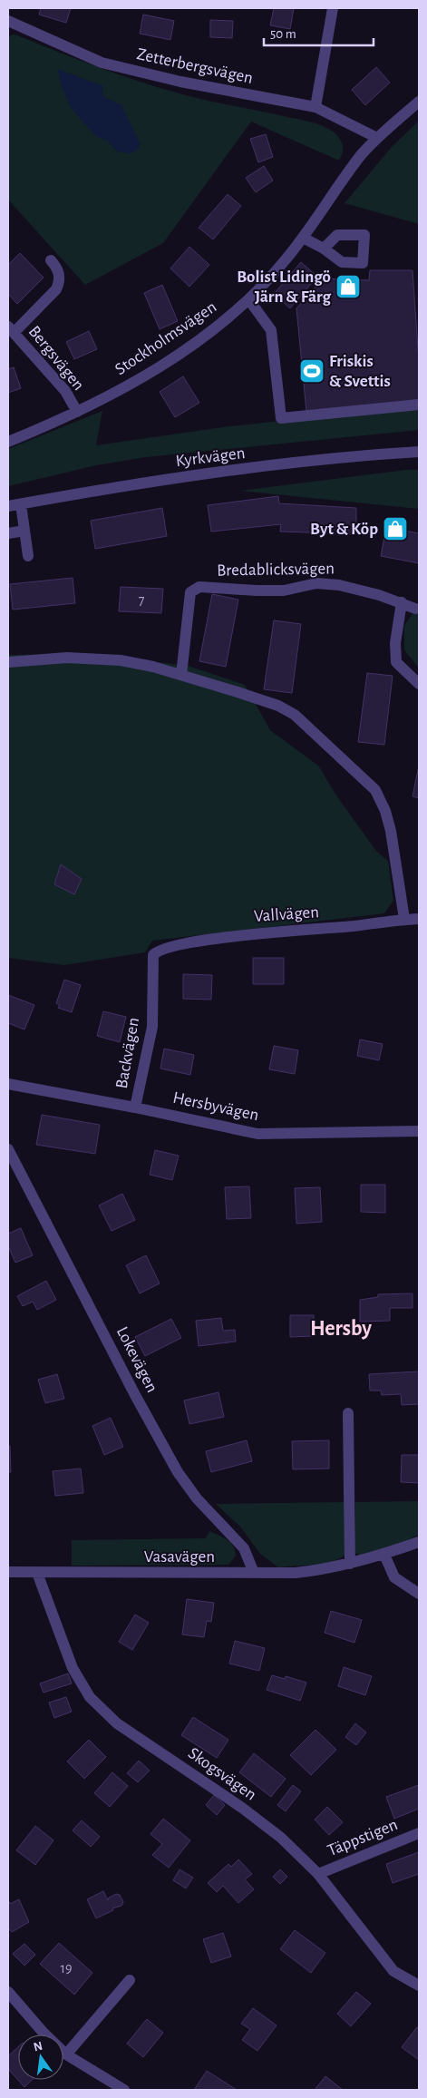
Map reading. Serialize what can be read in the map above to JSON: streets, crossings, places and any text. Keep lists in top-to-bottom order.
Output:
{
  "streets": {
    "street": [
      "Zetterbergsvägen",
      "Stockholmsvägen",
      "Bergsvägen",
      "Kyrkvägen",
      "Bredablicksvägen",
      "Vallvägen",
      "Backvägen",
      "Hersbyvägen",
      "Lokevägen",
      "Vasavägen",
      "Skogsvägen",
      "Täppstigen"
    ]
  },
  "crossings": [
    ["Zetterbergsvägen", "Stockholmsvägen"],
    ["Stockholmsvägen", "Bergsvägen"],
    ["Vallvägen", "Backvägen"],
    ["Backvägen", "Hersbyvägen"],
    ["Lokevägen", "Vasavägen"],
    ["Vasavägen", "Skogsvägen"],
    ["Skogsvägen", "Täppstigen"]
  ],
  "districts": ["Hersby"],
  "places": {
    "shop": ["Bolist Lidingö Järn & Färg", "Byt & Köp"],
    "sports": ["Friskis & Svettis"]
  },
  "house_numbers": ["7", "19"],
  "scale_bar": "50 m",
  "north": "top"
}
